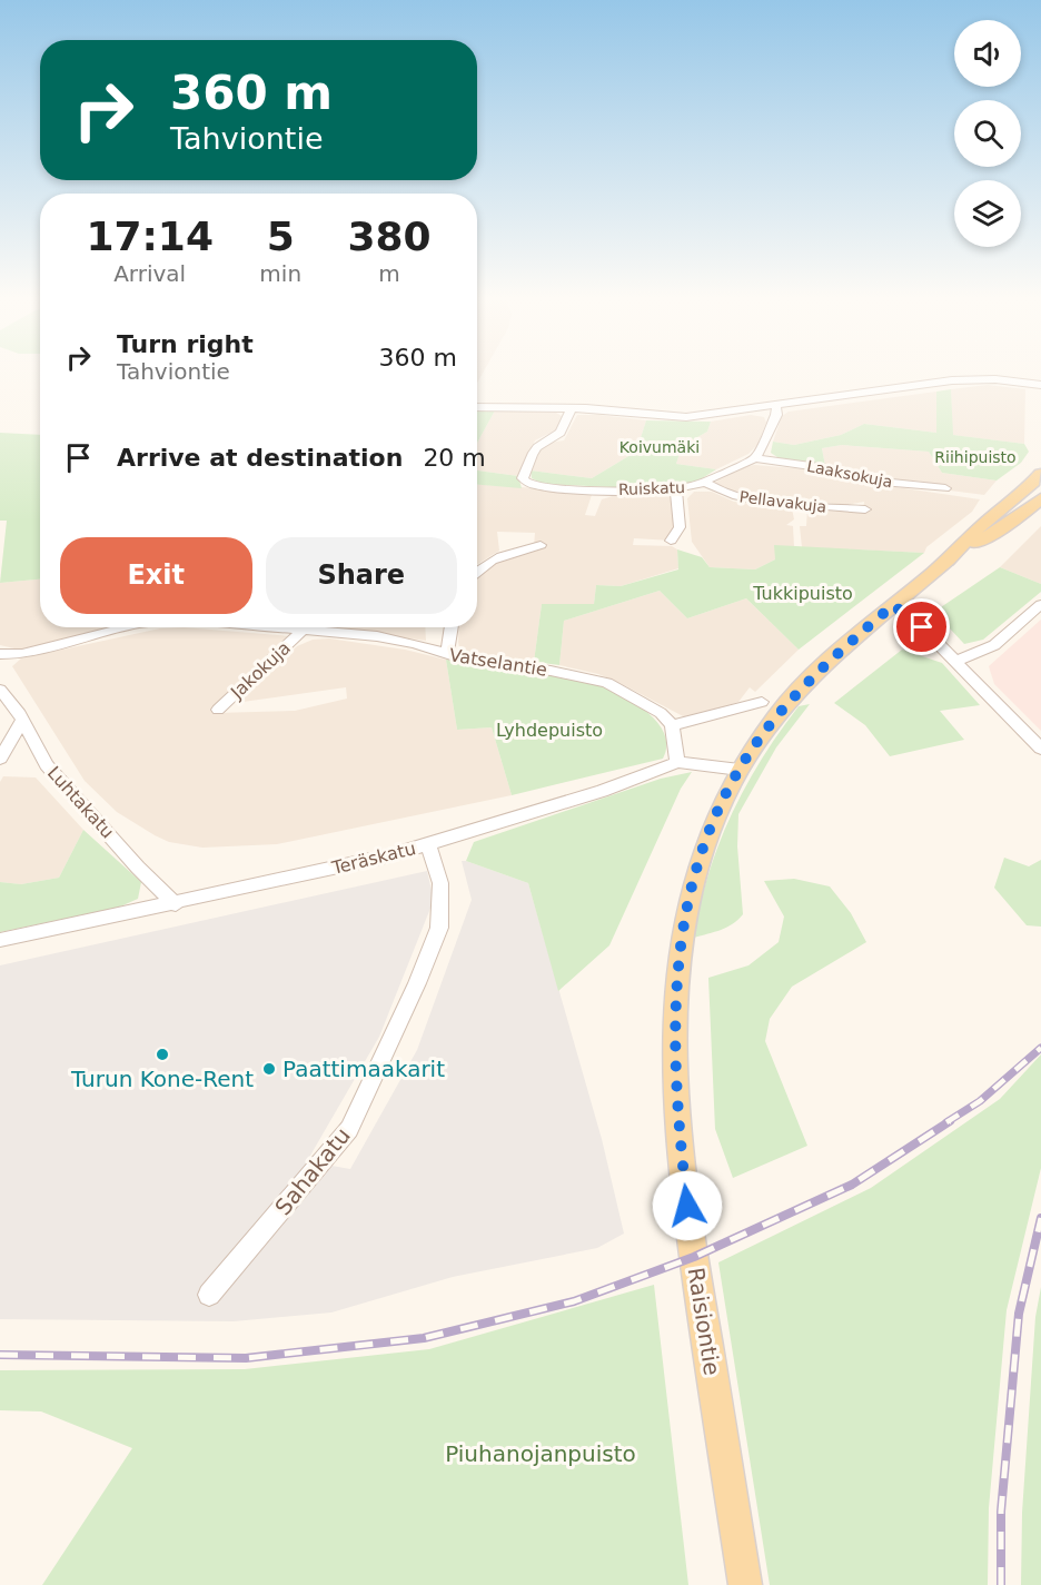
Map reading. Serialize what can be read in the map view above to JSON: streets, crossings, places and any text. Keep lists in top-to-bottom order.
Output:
{
  "streets": {
    "main road": ["Raisiontie"],
    "street": [
      "Laaksokuja",
      "Ruiskatu",
      "Pellavakuja",
      "Vatselantie",
      "Jakokuja",
      "Luhtakatu",
      "Teräskatu",
      "Sahakatu"
    ]
  },
  "crossings": [
    ["Laaksokuja", "Ruiskatu"],
    ["Ruiskatu", "Pellavakuja"],
    ["Vatselantie", "Jakokuja"],
    ["Luhtakatu", "Teräskatu"],
    ["Teräskatu", "Sahakatu"],
    ["Teräskatu", "Raisiontie"]
  ],
  "parks": [
    "Koivumäki",
    "Riihipuisto",
    "Tukkipuisto",
    "Lyhdepuisto",
    "Piuhanojanpuisto"
  ],
  "places": ["Turun Kone-Rent", "Paattimaakarit"],
  "page": {
    "turn": ["360 m", "Tahviontie"],
    "eta": [
      "17:14",
      "Arrival",
      "5",
      "min",
      "380",
      "m"
    ],
    "list": [
      {
        "name": "Turn right",
        "note": "Tahviontie",
        "value": "360 m"
      },
      {
        "name": "Arrive at destination",
        "value": "20 m"
      }
    ],
    "buttons": ["Exit", "Share"]
  }
}
